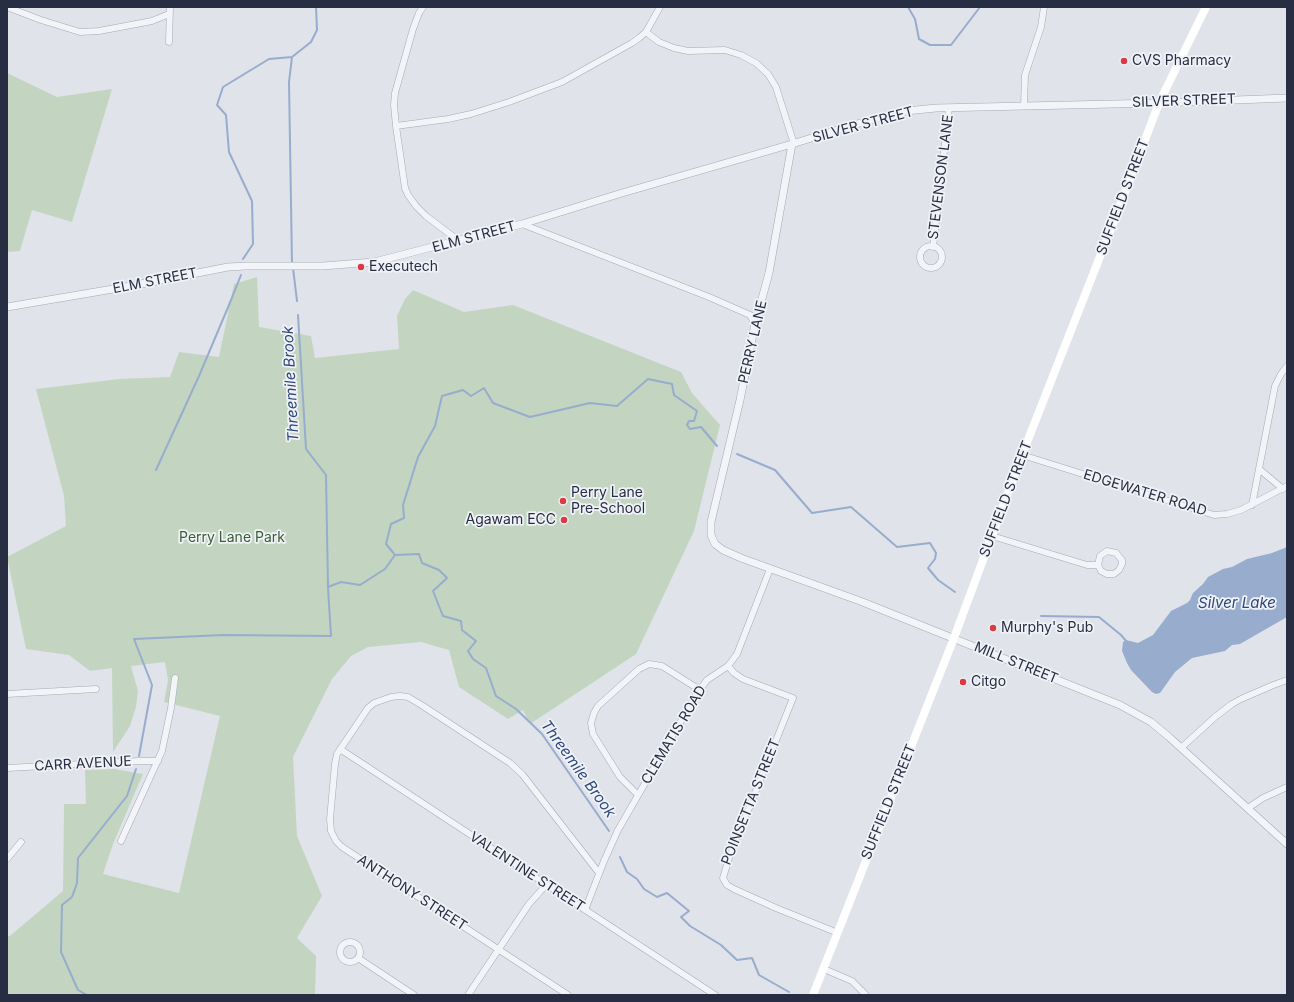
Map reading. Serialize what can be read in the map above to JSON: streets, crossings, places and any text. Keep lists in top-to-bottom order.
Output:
{
  "streets": {
    "main road": ["SUFFIELD STREET"],
    "street": [
      "SILVER STREET",
      "STEVENSON LANE",
      "ELM STREET",
      "PERRY LANE",
      "EDGEWATER ROAD",
      "MILL STREET",
      "CLEMATIS ROAD",
      "CARR AVENUE",
      "POINSETTA STREET",
      "VALENTINE STREET",
      "ANTHONY STREET"
    ]
  },
  "crossings": [
    ["SILVER STREET", "STEVENSON LANE"],
    ["SILVER STREET", "SUFFIELD STREET"],
    ["SILVER STREET", "ELM STREET"],
    ["SILVER STREET", "PERRY LANE"],
    ["SUFFIELD STREET", "EDGEWATER ROAD"],
    ["SUFFIELD STREET", "MILL STREET"],
    ["SUFFIELD STREET", "POINSETTA STREET"],
    ["ELM STREET", "PERRY LANE"],
    ["PERRY LANE", "MILL STREET"],
    ["MILL STREET", "CLEMATIS ROAD"],
    ["CLEMATIS ROAD", "POINSETTA STREET"],
    ["CLEMATIS ROAD", "VALENTINE STREET"],
    ["CLEMATIS ROAD", "ANTHONY STREET"],
    ["VALENTINE STREET", "ANTHONY STREET"]
  ],
  "water": ["Threemile Brook", "Silver Lake"],
  "parks": ["Perry Lane Park"],
  "places": [
    "CVS Pharmacy",
    "Executech",
    "Perry Lane Pre-School",
    "Agawam ECC",
    "Murphy's Pub",
    "Citgo"
  ]
}
